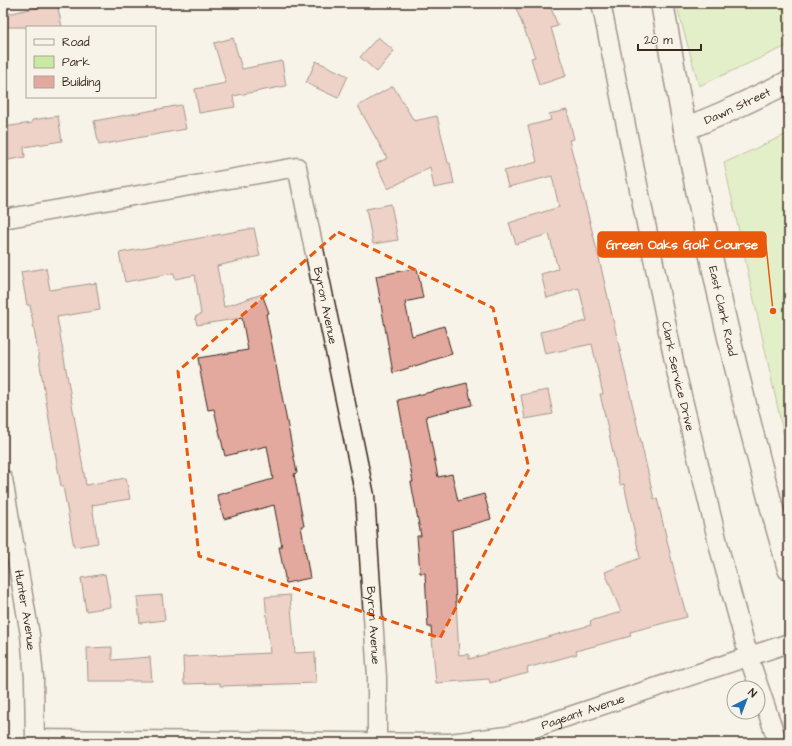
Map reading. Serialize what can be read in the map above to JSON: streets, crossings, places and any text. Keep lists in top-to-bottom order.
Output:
{
  "streets": {
    "main road": ["Dawn Street", "East Clark Road"],
    "street": [
      "Byron Avenue",
      "Clark Service Drive",
      "Hunter Avenue",
      "Pageant Avenue"
    ]
  },
  "crossings": [
    ["Dawn Street", "East Clark Road"],
    ["Byron Avenue", "Pageant Avenue"],
    ["Clark Service Drive", "Pageant Avenue"],
    ["Hunter Avenue", "Pageant Avenue"]
  ],
  "places": ["Green Oaks Golf Course"],
  "legend": ["Road", "Park", "Building"],
  "scale_bar": "20 m",
  "north": "top right"
}
